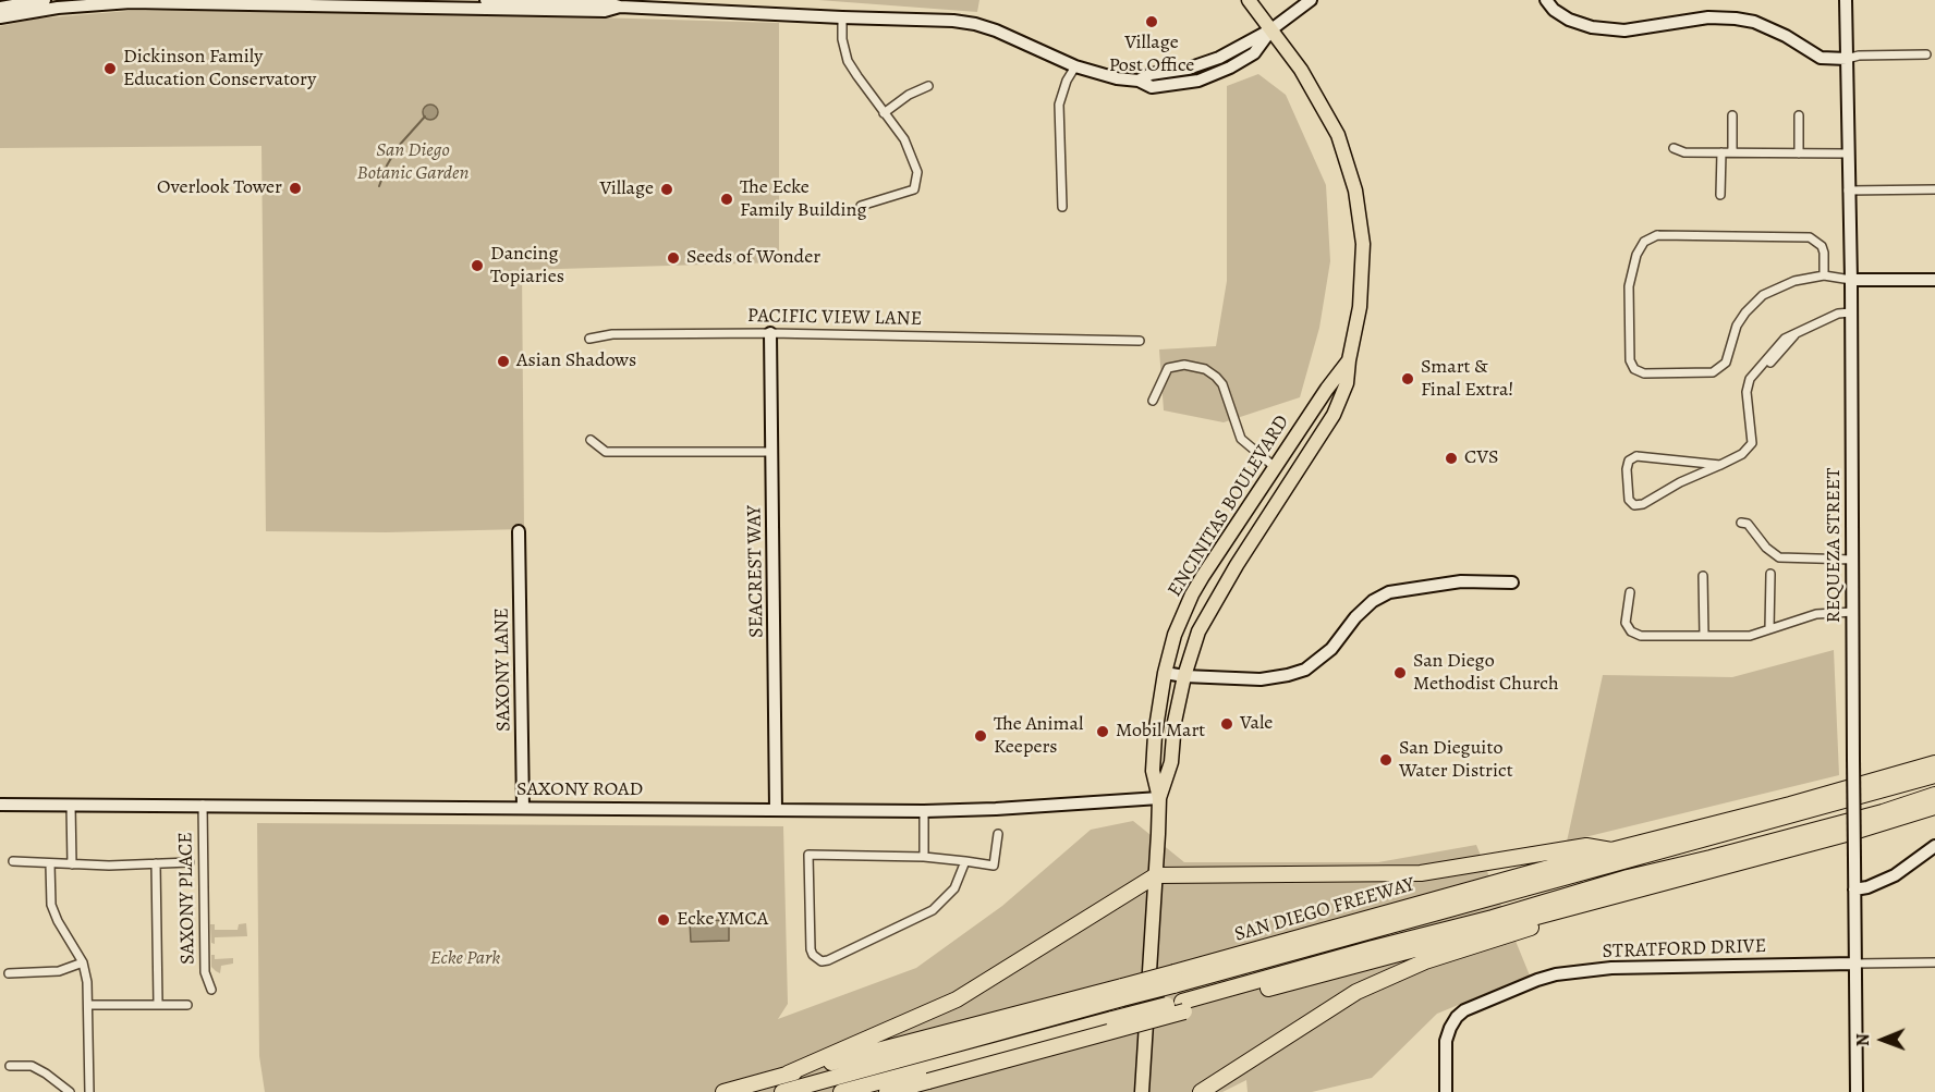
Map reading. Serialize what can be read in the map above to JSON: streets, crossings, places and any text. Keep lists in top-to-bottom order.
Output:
{
  "streets": {
    "highway": ["SAN DIEGO FREEWAY"],
    "main road": ["ENCINITAS BOULEVARD"],
    "street": [
      "PACIFIC VIEW LANE",
      "REQUEZA STREET",
      "SEACREST WAY",
      "SAXONY LANE",
      "SAXONY ROAD",
      "SAXONY PLACE",
      "STRATFORD DRIVE"
    ]
  },
  "crossings": [
    ["PACIFIC VIEW LANE", "SEACREST WAY"],
    ["ENCINITAS BOULEVARD", "SAXONY ROAD"],
    ["REQUEZA STREET", "STRATFORD DRIVE"],
    ["SEACREST WAY", "SAXONY ROAD"],
    ["SAXONY LANE", "SAXONY ROAD"],
    ["SAXONY ROAD", "SAXONY PLACE"]
  ],
  "parks": ["San Diego Botanic Garden", "Ecke Park"],
  "places": [
    "Village Post Office",
    "Dickinson Family Education Conservatory",
    "Overlook Tower",
    "Village",
    "The Ecke Family Building",
    "Seeds of Wonder",
    "Dancing Topiaries",
    "Asian Shadows",
    "Smart & Final Extra!",
    "CVS",
    "San Diego Methodist Church",
    "Vale",
    "Mobil Mart",
    "The Animal Keepers",
    "San Dieguito Water District",
    "Ecke YMCA"
  ],
  "north": "left"
}
